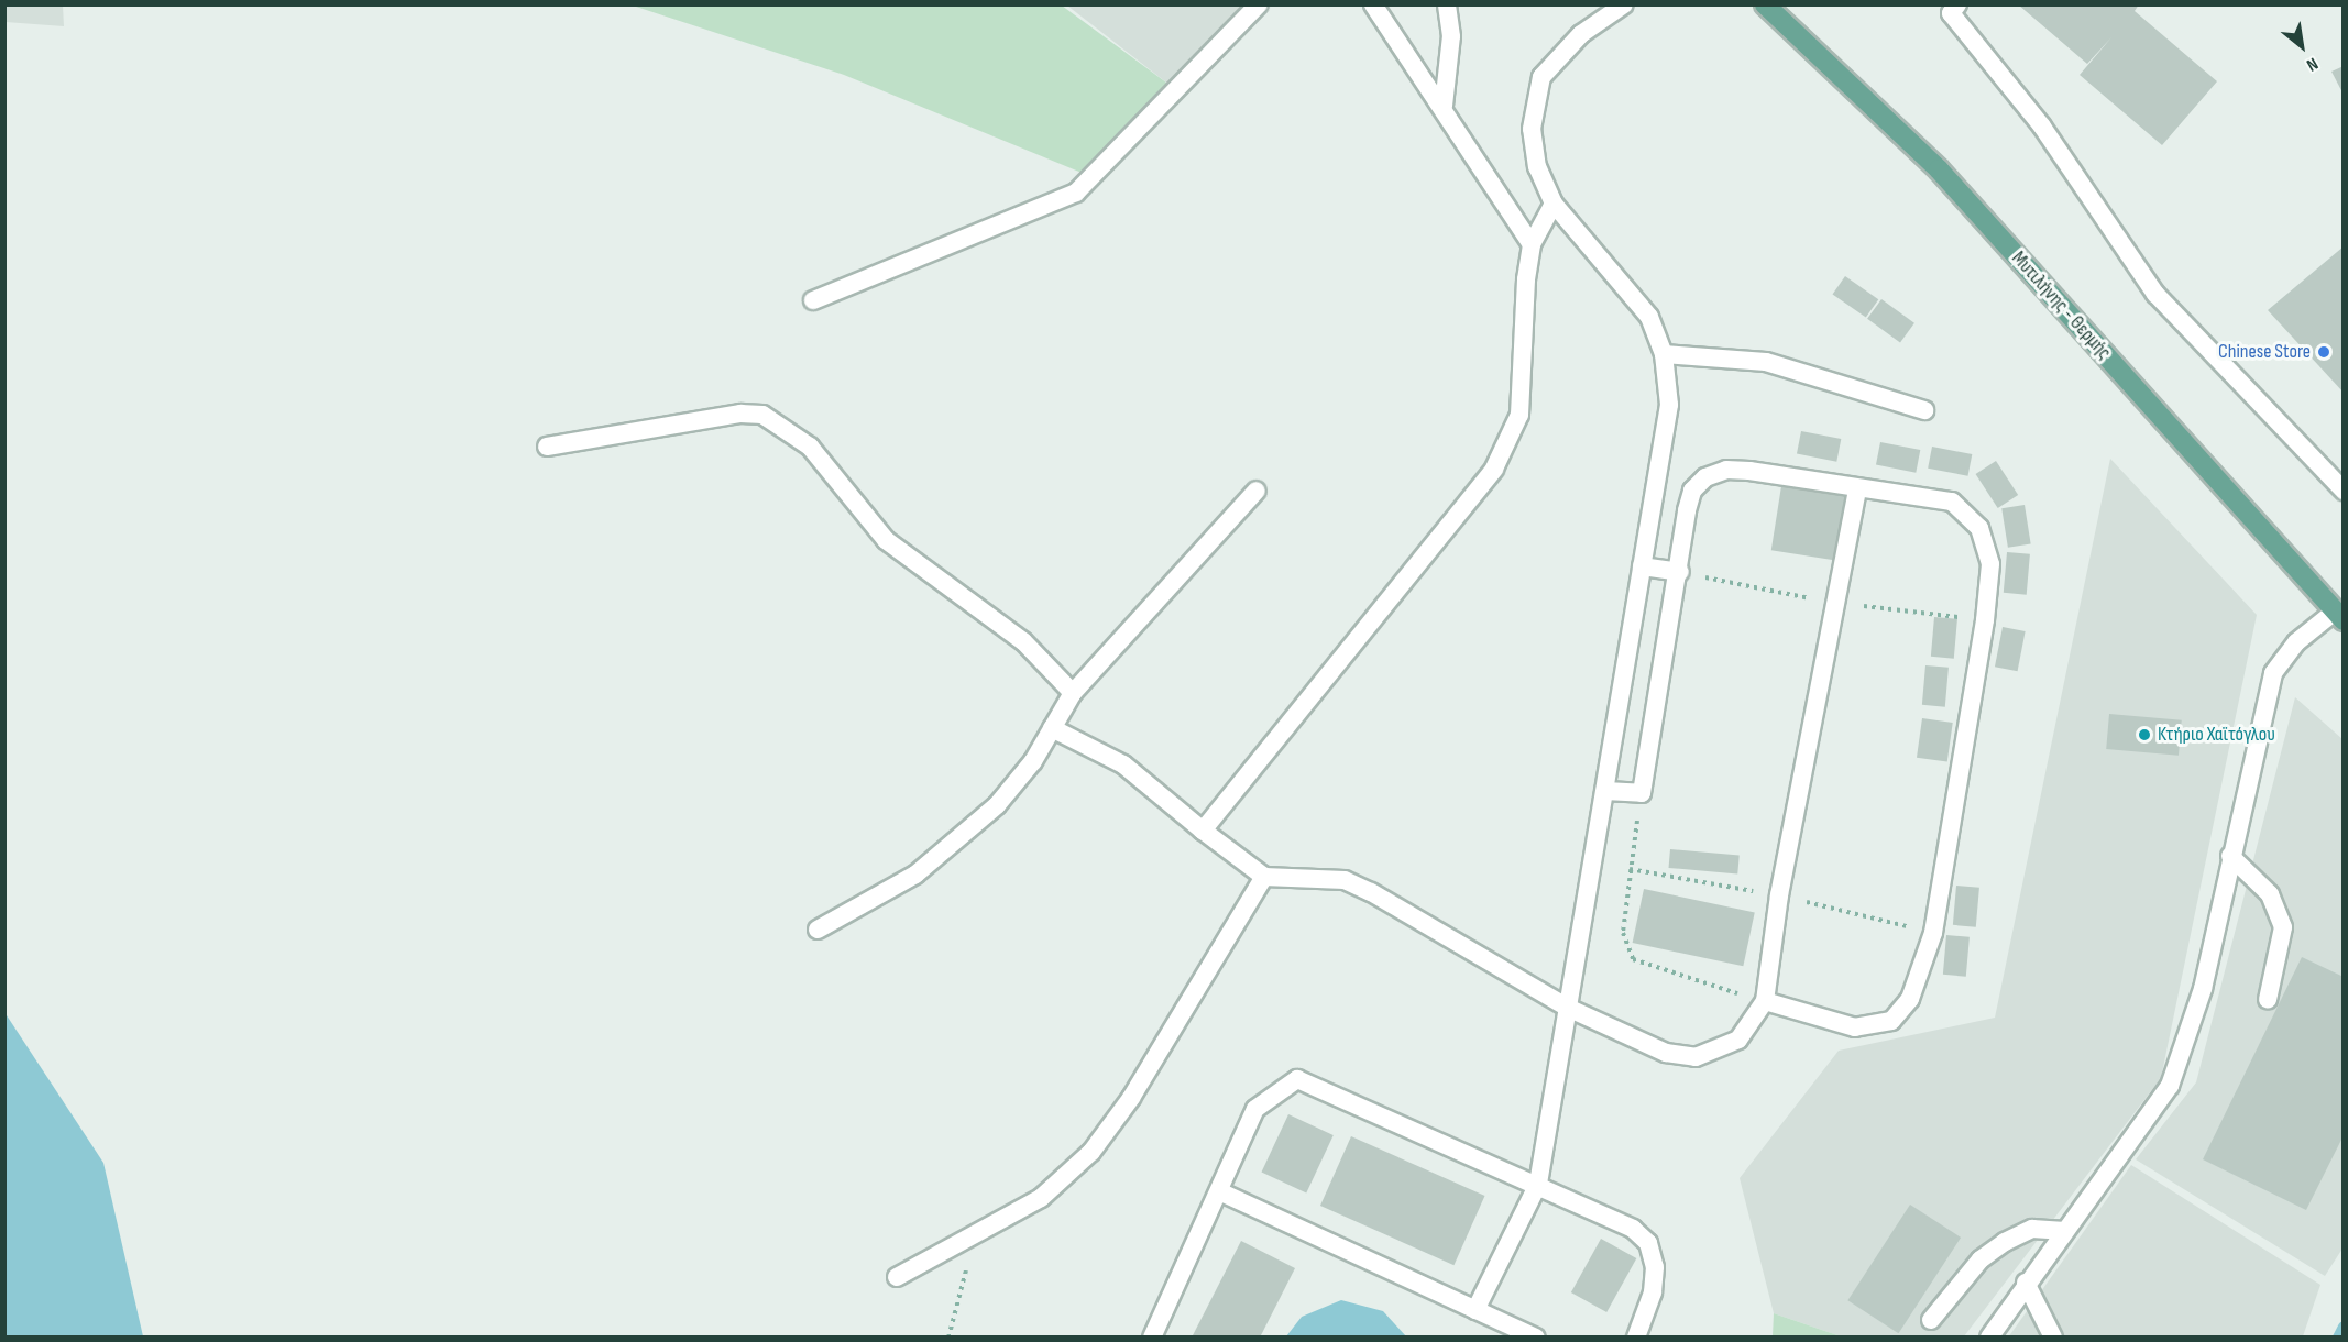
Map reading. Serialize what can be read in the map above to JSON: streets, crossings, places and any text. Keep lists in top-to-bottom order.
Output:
{
  "streets": {
    "main road": ["Μυτιλήνης - Θερμής"]
  },
  "places": ["Chinese Store", "Κτήριο Χαϊτόγλου"],
  "north": "bottom right"
}
